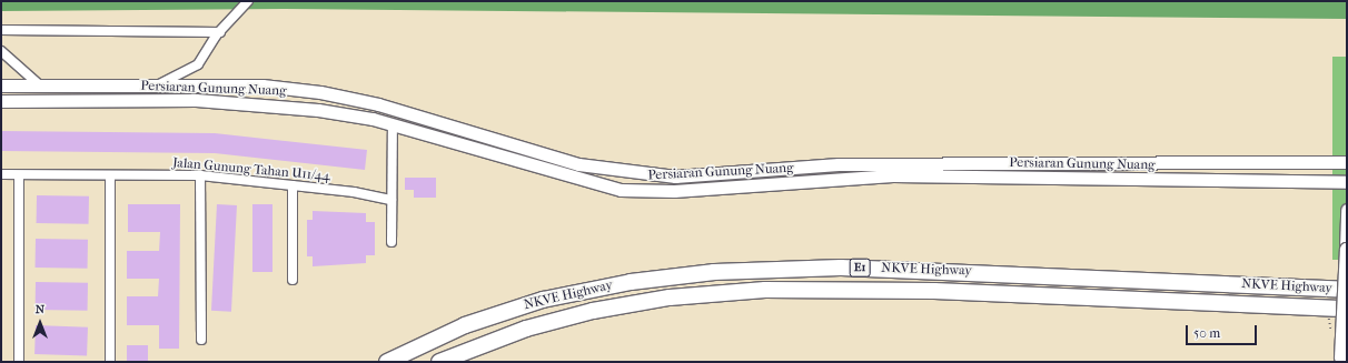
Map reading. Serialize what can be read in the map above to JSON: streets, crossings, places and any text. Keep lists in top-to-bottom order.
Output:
{
  "streets": {
    "highway": ["E1", "NKVE Highway"],
    "street": ["Persiaran Gunung Nuang", "Jalan Gunung Tahan U11/44"]
  },
  "scale_bar": "50 m",
  "north": "top"
}
